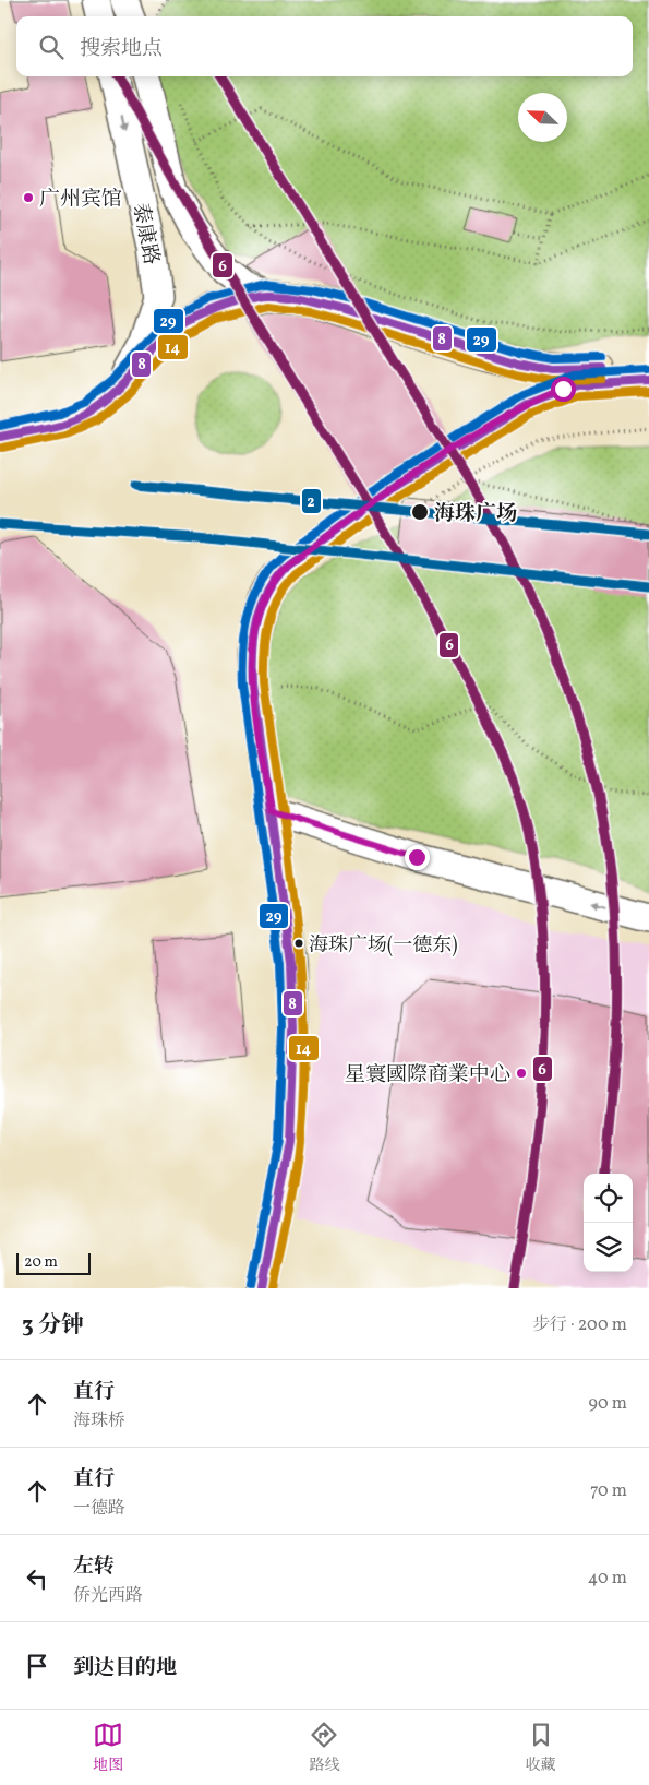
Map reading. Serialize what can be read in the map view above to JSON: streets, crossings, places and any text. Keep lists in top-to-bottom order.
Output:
{
  "streets": {
    "street": ["泰康路"]
  },
  "one_way": ["泰康路"],
  "places": [
    "广州宾馆",
    "海珠广场",
    "海珠广场(一德东)",
    "星寰國際商業中心"
  ],
  "lines": [
    "transit line 6",
    "transit line 29",
    "transit line 8",
    "transit line 14",
    "transit line 2"
  ],
  "scale_bar": "20 m",
  "north": "top left",
  "page": {
    "search": "搜索地点",
    "scale": "20 m",
    "heading": ["3 分钟", "步行 · 200 m"],
    "list": [
      ["直行", "海珠桥", "90 m"],
      ["直行", "一德路", "70 m"],
      ["左转", "侨光西路", "40 m"],
      "到达目的地"
    ],
    "nav": ["地图", "路线", "收藏"]
  }
}
